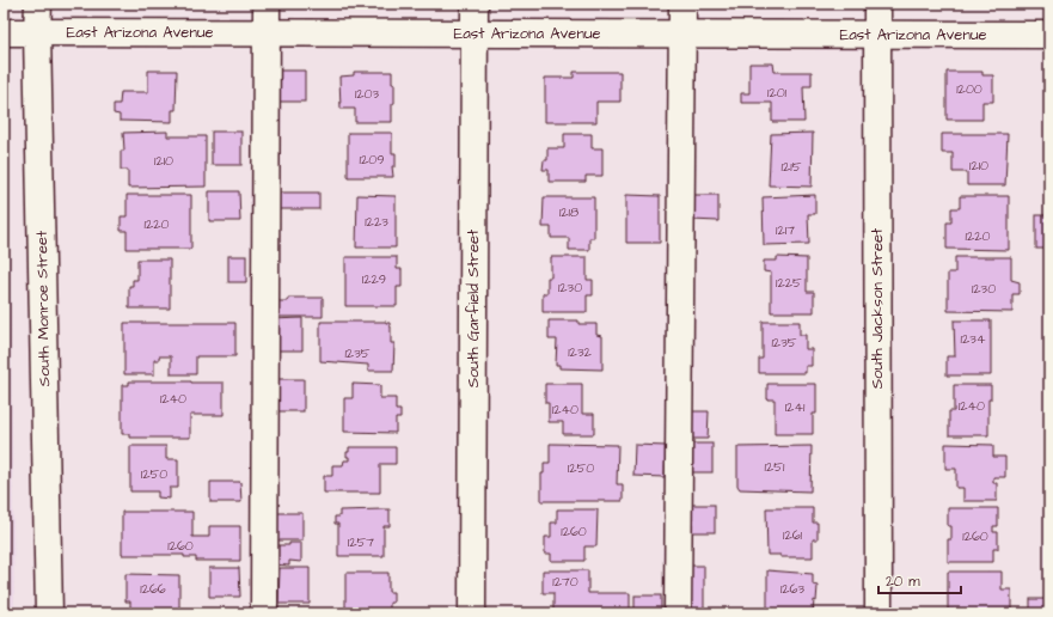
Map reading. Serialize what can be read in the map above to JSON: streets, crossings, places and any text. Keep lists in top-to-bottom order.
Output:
{
  "streets": {
    "street": [
      "East Arizona Avenue",
      "South Monroe Street",
      "South Garfield Street",
      "South Jackson Street"
    ]
  },
  "crossings": [
    ["East Arizona Avenue", "South Monroe Street"],
    ["East Arizona Avenue", "South Garfield Street"],
    ["East Arizona Avenue", "South Jackson Street"]
  ],
  "house_numbers": [
    "1200",
    "1201",
    "1203",
    "1209",
    "1210",
    "1210",
    "1215",
    "1218",
    "1223",
    "1220",
    "1217",
    "1220",
    "1229",
    "1225",
    "1230",
    "1230",
    "1234",
    "1235",
    "1232",
    "1235",
    "1240",
    "1240",
    "1241",
    "1240",
    "1251",
    "1250",
    "1250",
    "1260",
    "1261",
    "1260",
    "1257",
    "1260",
    "1270",
    "1266",
    "1263"
  ],
  "scale_bar": "20 m"
}
